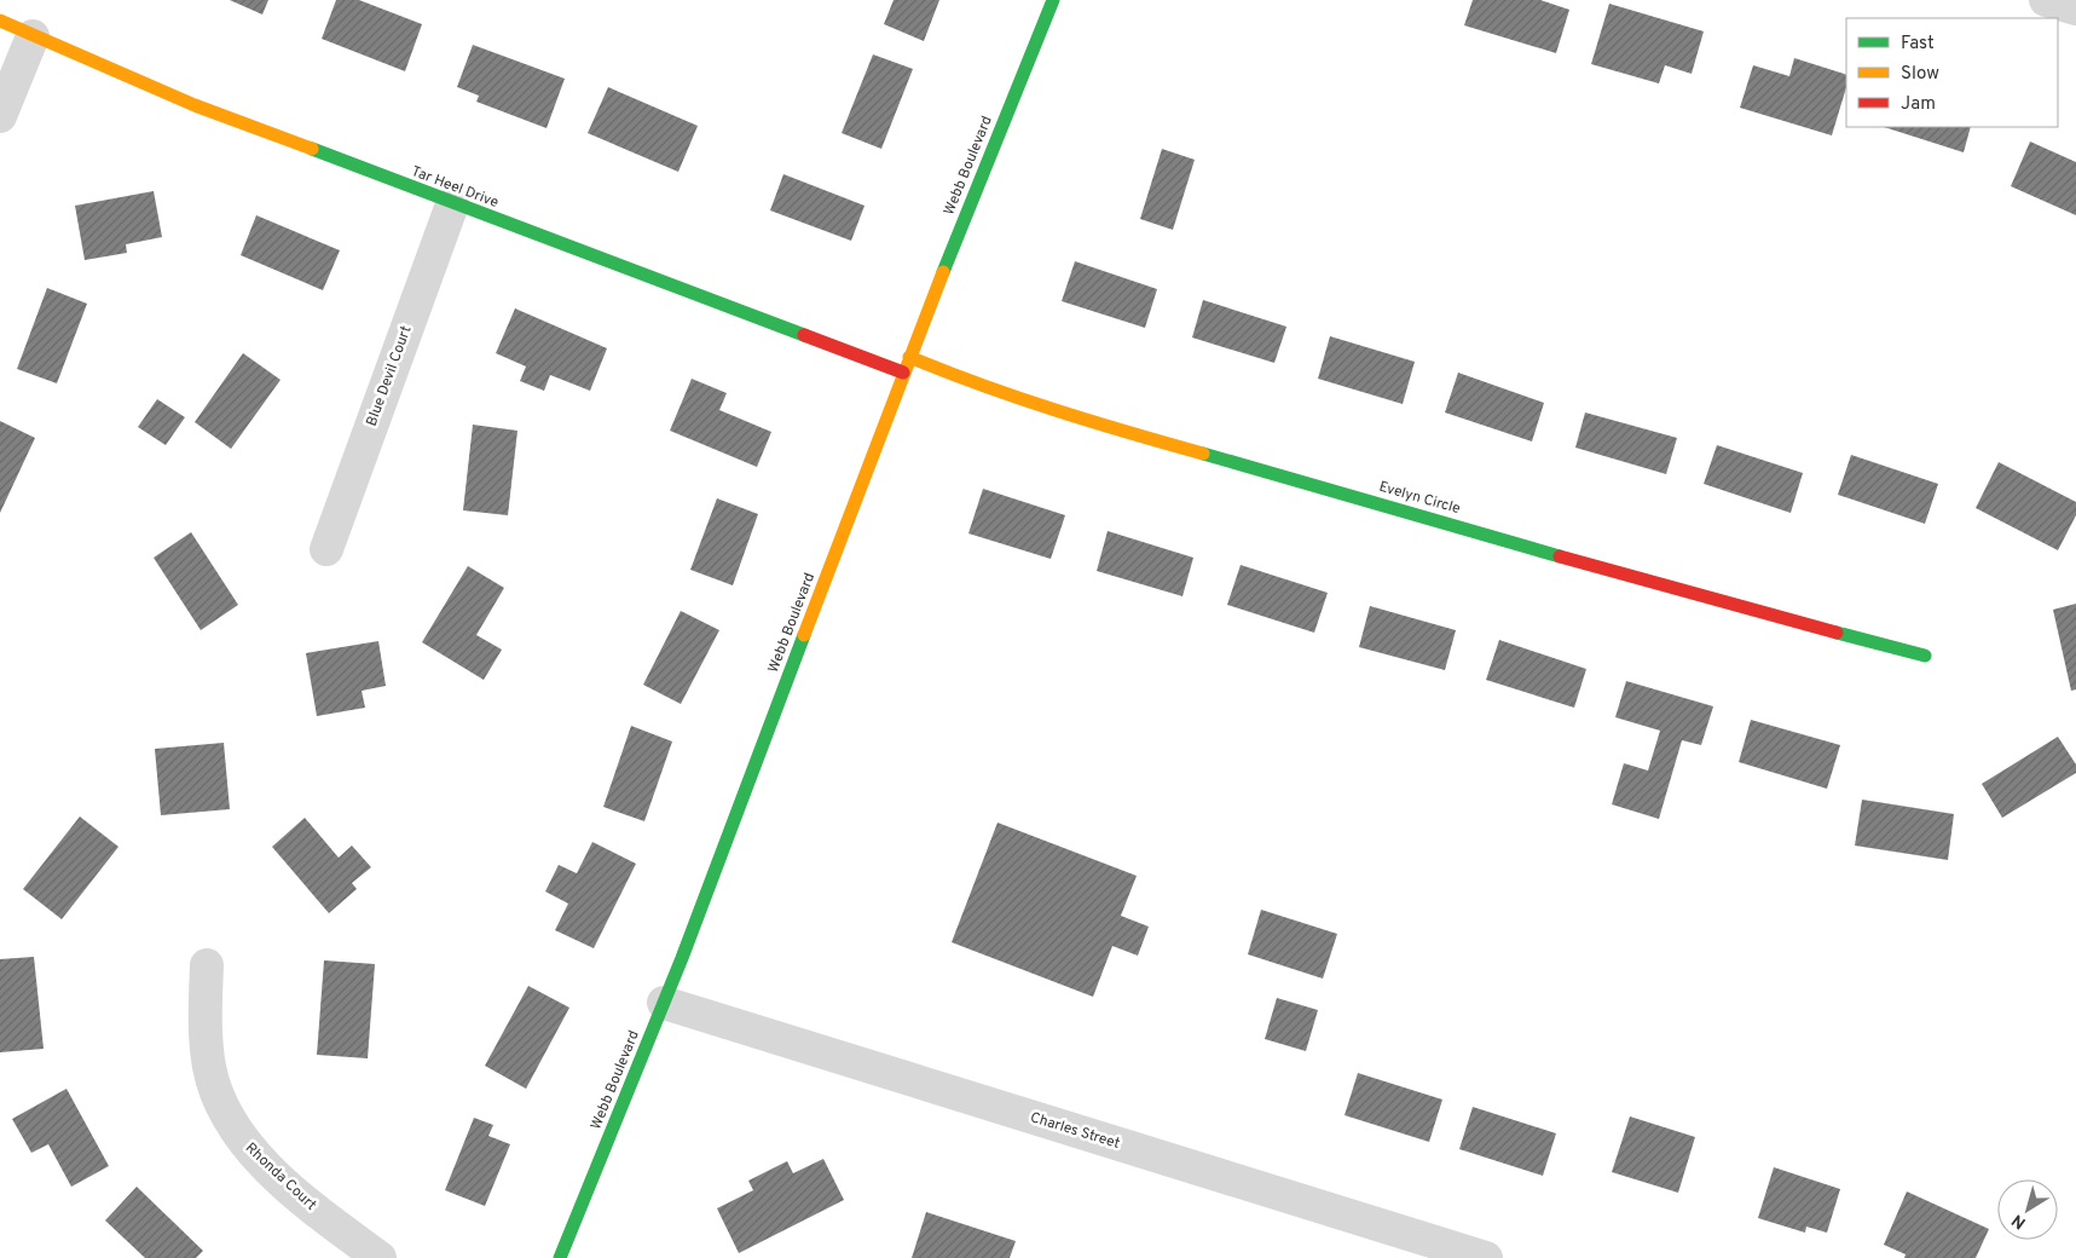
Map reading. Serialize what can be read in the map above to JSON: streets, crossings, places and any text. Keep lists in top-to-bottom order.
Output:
{
  "streets": {
    "street": [
      "Webb Boulevard",
      "Tar Heel Drive",
      "Blue Devil Court",
      "Evelyn Circle",
      "Charles Street",
      "Rhonda Court"
    ]
  },
  "crossings": [
    ["Webb Boulevard", "Tar Heel Drive"],
    ["Webb Boulevard", "Evelyn Circle"],
    ["Webb Boulevard", "Charles Street"],
    ["Tar Heel Drive", "Blue Devil Court"]
  ],
  "legend": ["Fast", "Slow", "Jam"],
  "north": "bottom left"
}
